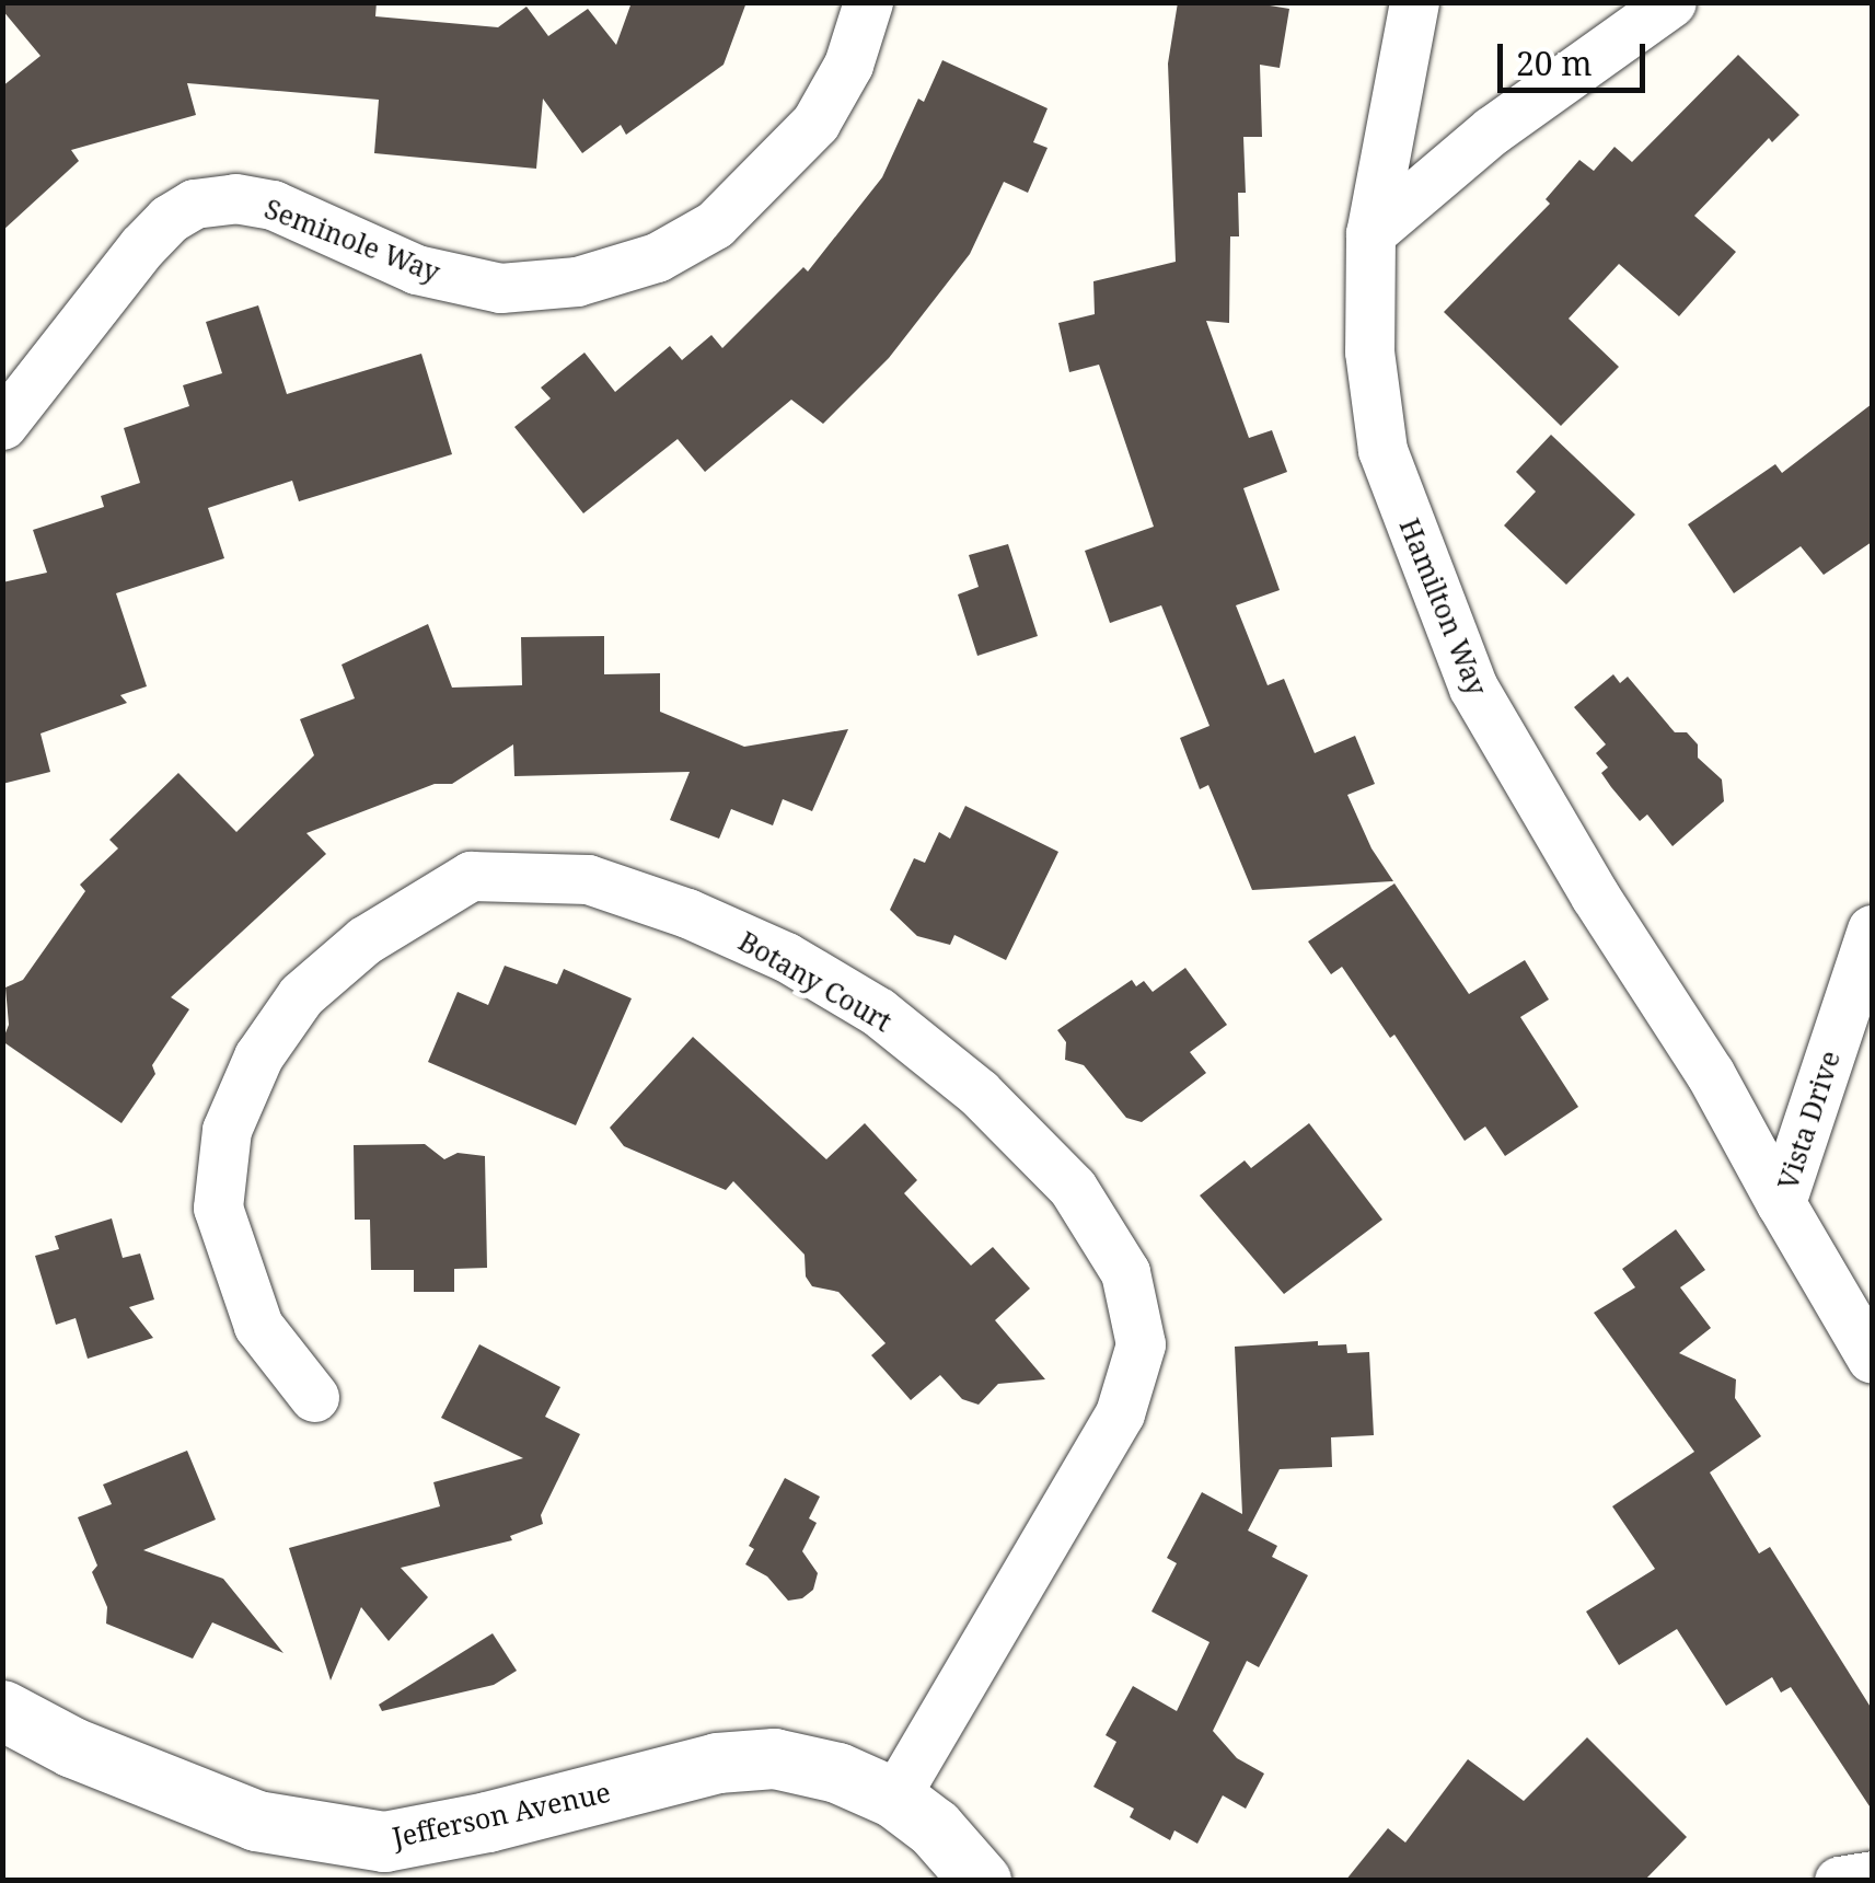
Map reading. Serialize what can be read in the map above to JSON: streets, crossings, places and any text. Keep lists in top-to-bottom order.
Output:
{
  "streets": {
    "street": [
      "Seminole Way",
      "Hamilton Way",
      "Botany Court",
      "Vista Drive",
      "Jefferson Avenue"
    ]
  },
  "crossings": [
    ["Hamilton Way", "Vista Drive"],
    ["Botany Court", "Jefferson Avenue"]
  ],
  "scale_bar": "20 m"
}
